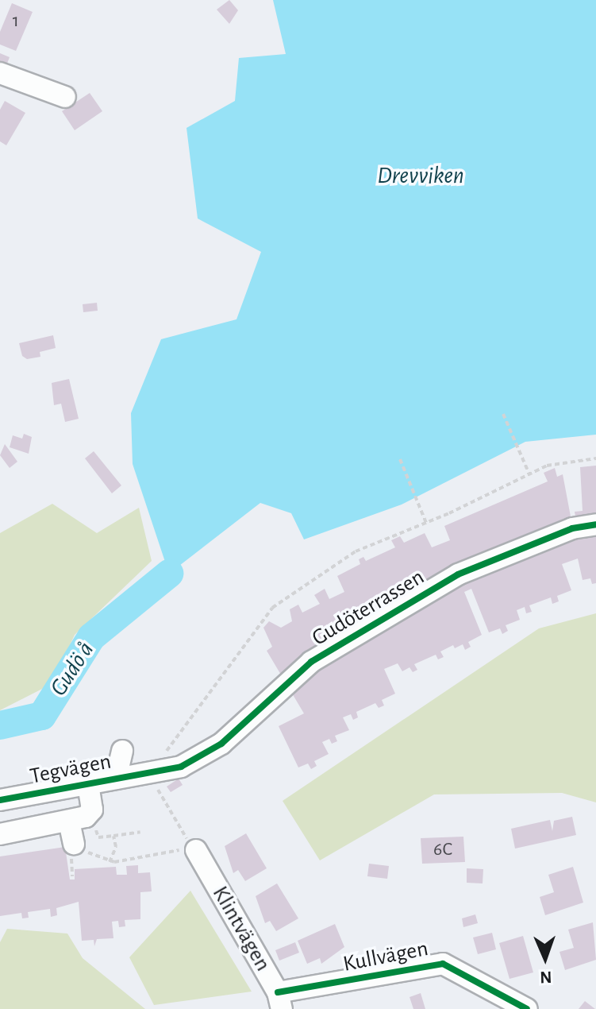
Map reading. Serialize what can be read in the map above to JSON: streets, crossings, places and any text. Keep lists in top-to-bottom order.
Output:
{
  "streets": {
    "street": [
      "Gudöterrassen",
      "Tegvägen",
      "Klintvägen",
      "Kullvägen"
    ]
  },
  "crossings": [
    ["Gudöterrassen", "Tegvägen"],
    ["Klintvägen", "Kullvägen"]
  ],
  "water": ["Drevviken", "Gudö å"],
  "house_numbers": ["1", "6C"],
  "north": "bottom"
}
